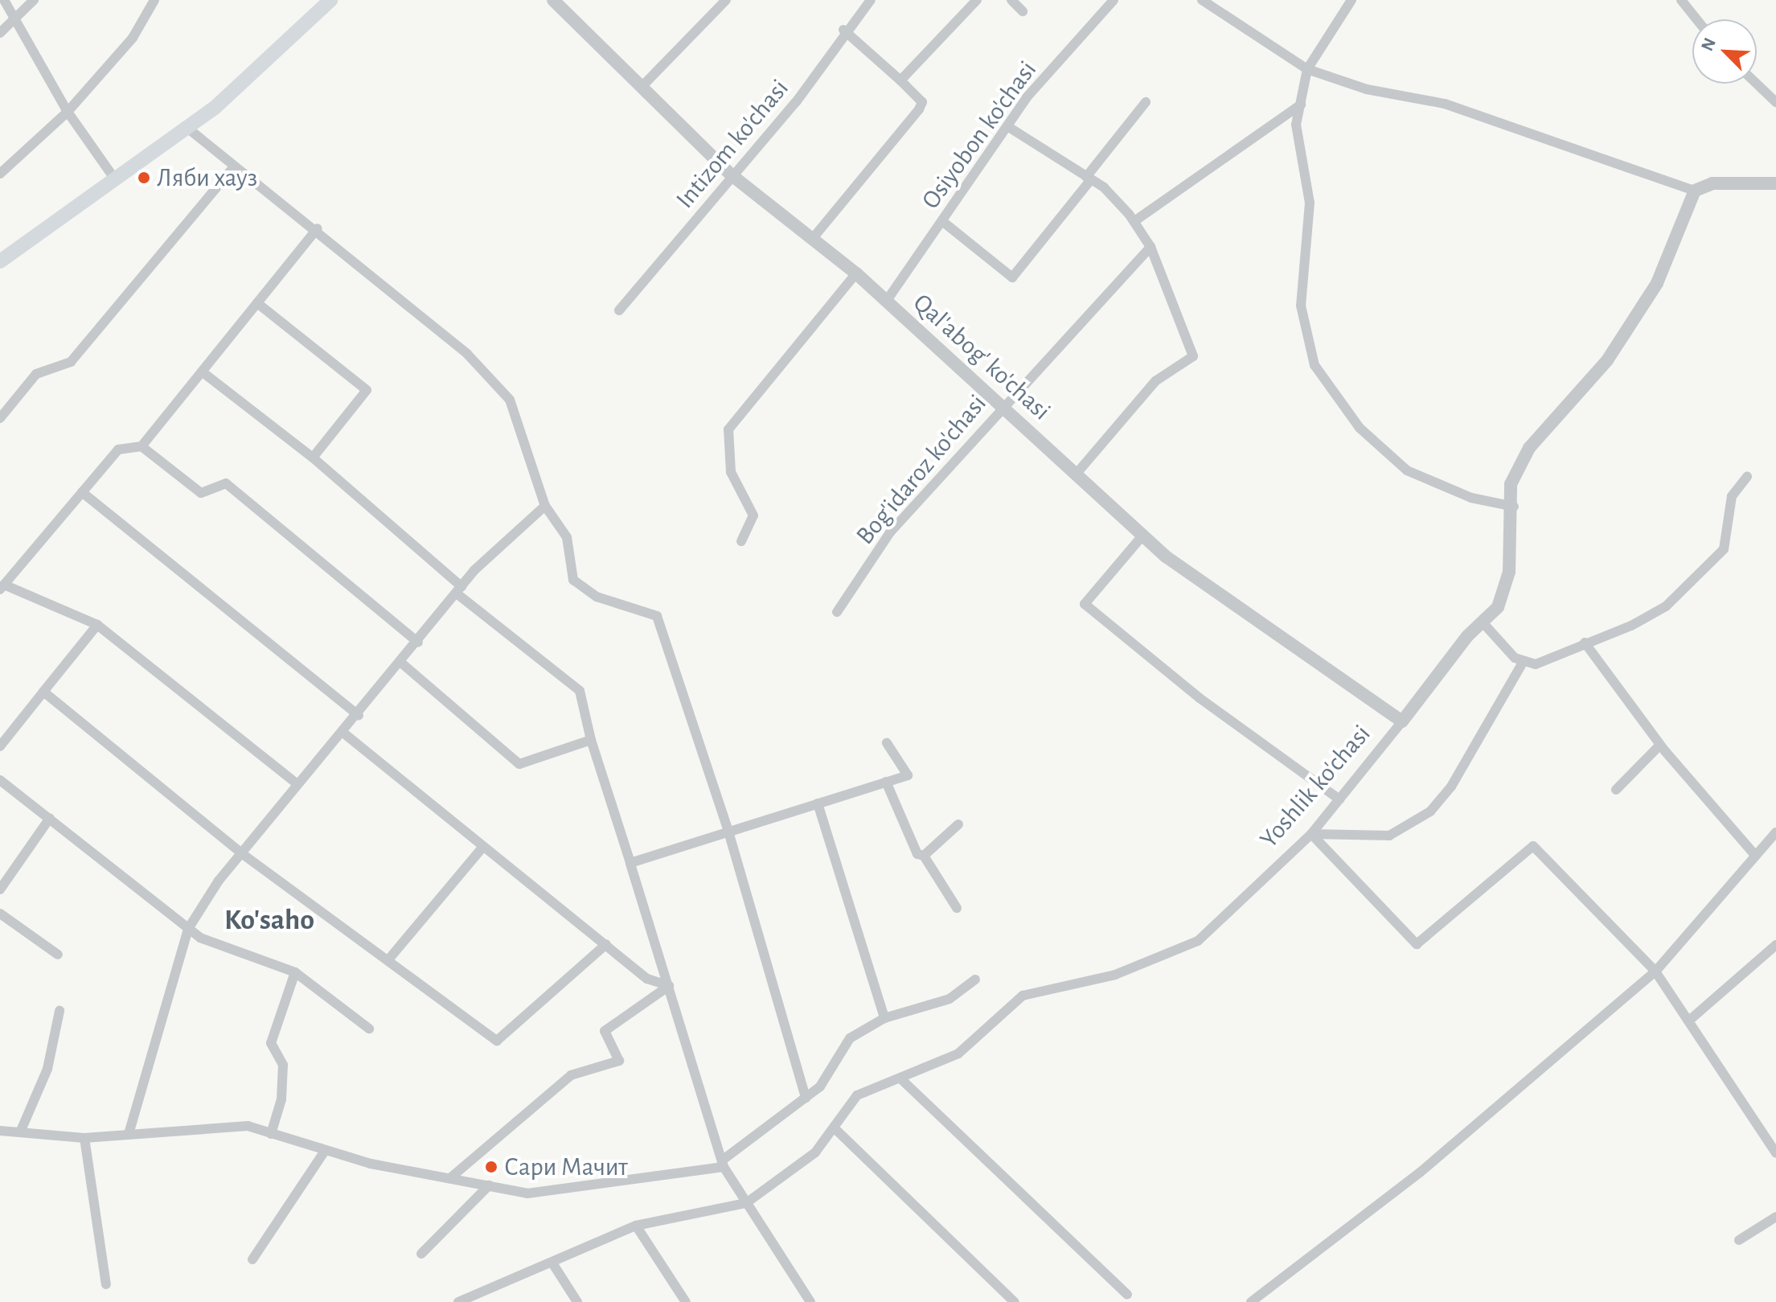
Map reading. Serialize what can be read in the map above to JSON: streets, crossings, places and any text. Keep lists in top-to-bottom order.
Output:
{
  "streets": {
    "street": [
      "Osiyobon ko'chasi",
      "Intizom ko'chasi",
      "Qal'abog' ko'chasi",
      "Bog'idaroz ko'chasi",
      "Yoshlik ko'chasi"
    ]
  },
  "crossings": [
    ["Osiyobon ko'chasi", "Qal'abog' ko'chasi"],
    ["Intizom ko'chasi", "Qal'abog' ko'chasi"],
    ["Qal'abog' ko'chasi", "Bog'idaroz ko'chasi"],
    ["Qal'abog' ko'chasi", "Yoshlik ko'chasi"]
  ],
  "districts": ["Ko'saho"],
  "places": ["Ляби хауз", "Сари Мачит"],
  "north": "top left"
}
